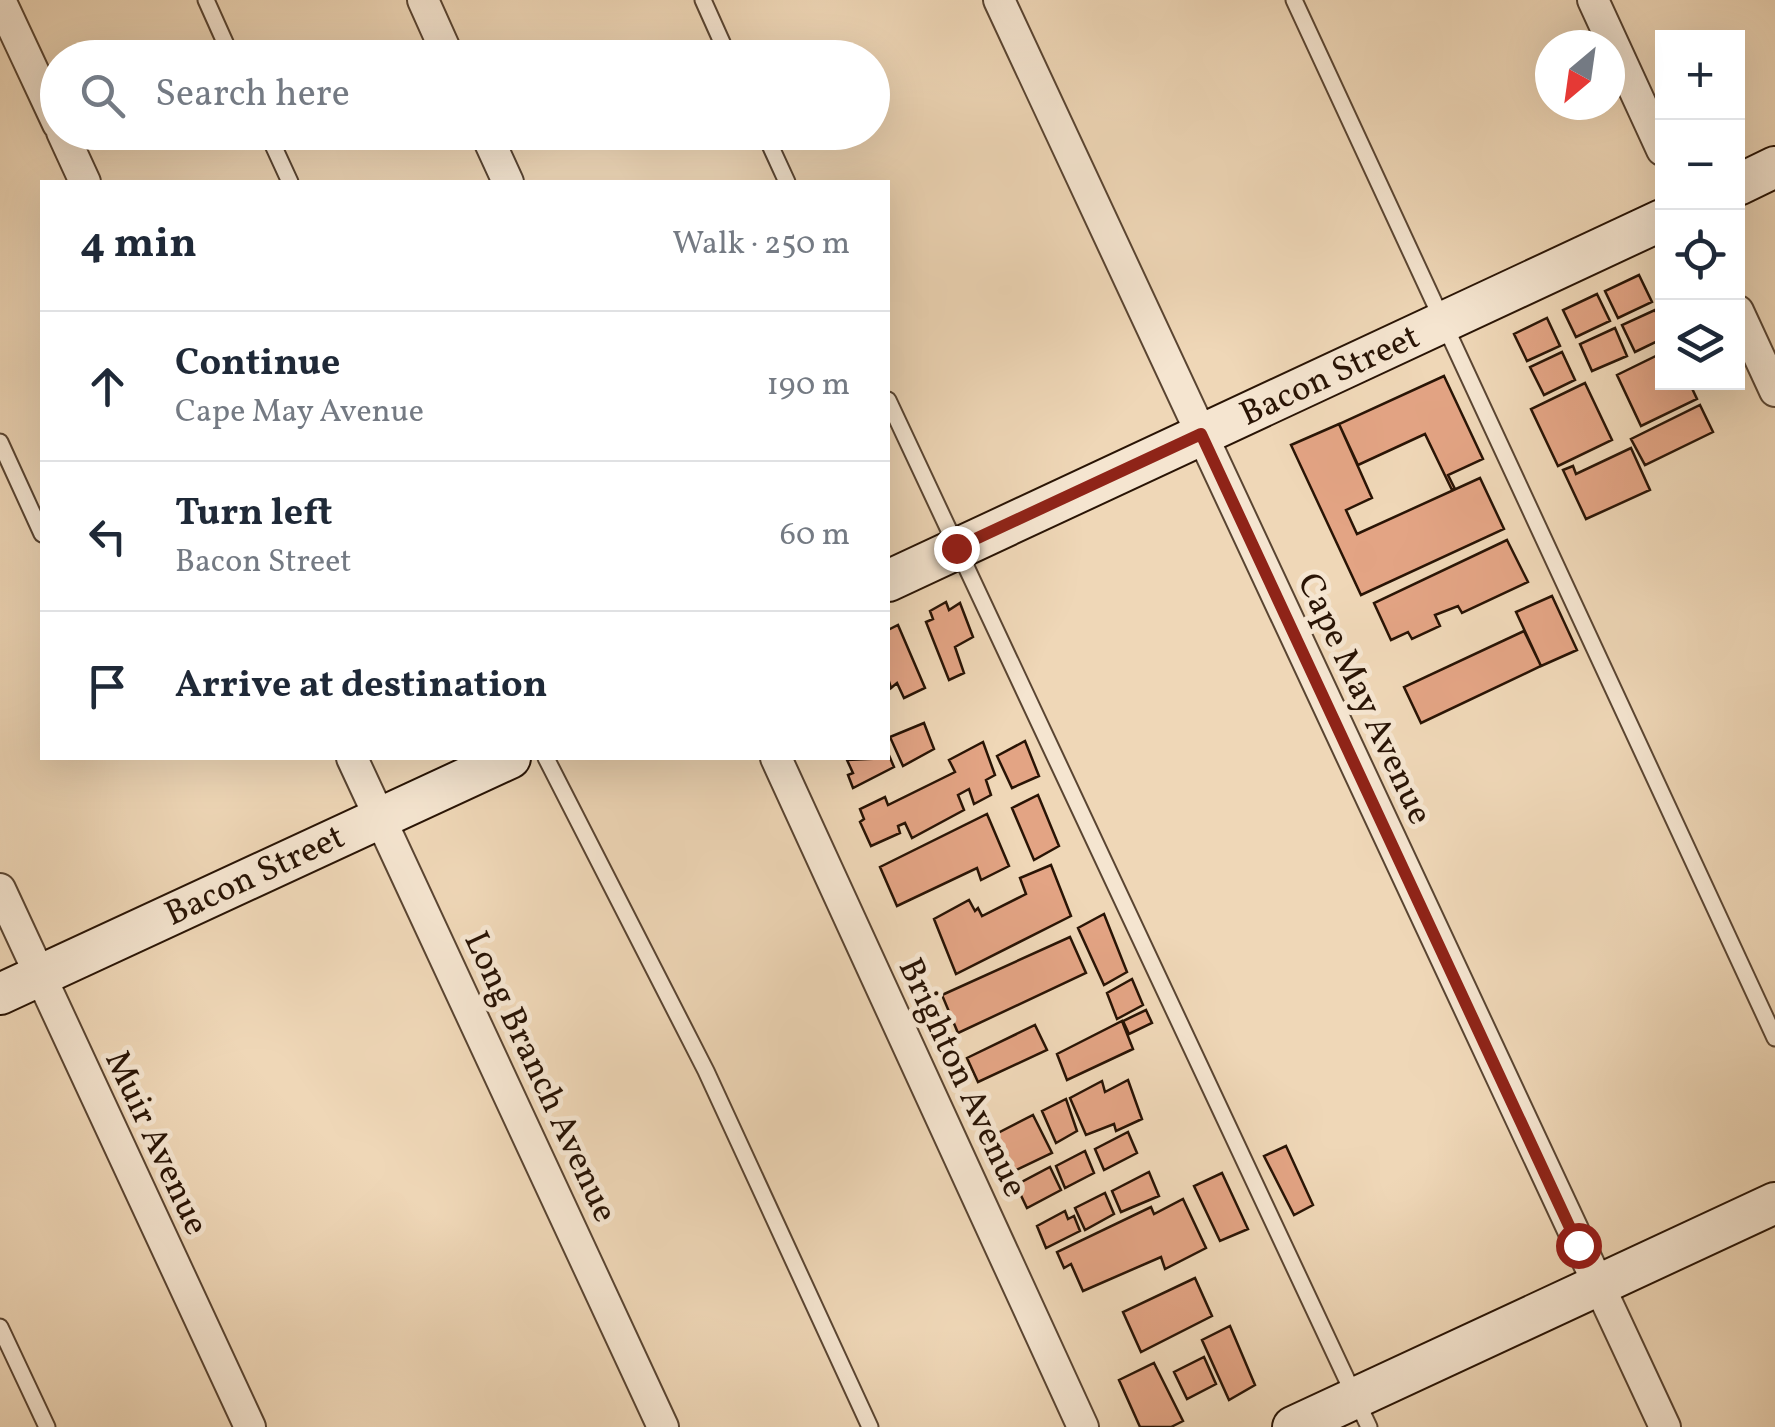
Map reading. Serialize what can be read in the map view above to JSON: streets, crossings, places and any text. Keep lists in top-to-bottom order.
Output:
{
  "streets": {
    "street": [
      "Bacon Street",
      "Cape May Avenue",
      "Long Branch Avenue",
      "Brighton Avenue",
      "Muir Avenue"
    ]
  },
  "crossings": [
    ["Bacon Street", "Cape May Avenue"],
    ["Bacon Street", "Long Branch Avenue"],
    ["Bacon Street", "Muir Avenue"]
  ],
  "north": "bottom left",
  "page": {
    "map_buttons": ["+", "−"],
    "search": "Search here",
    "heading": ["4 min", "Walk · 250 m"],
    "list": [
      ["Continue", "Cape May Avenue", "190 m"],
      ["Turn left", "Bacon Street", "60 m"],
      "Arrive at destination"
    ]
  }
}
